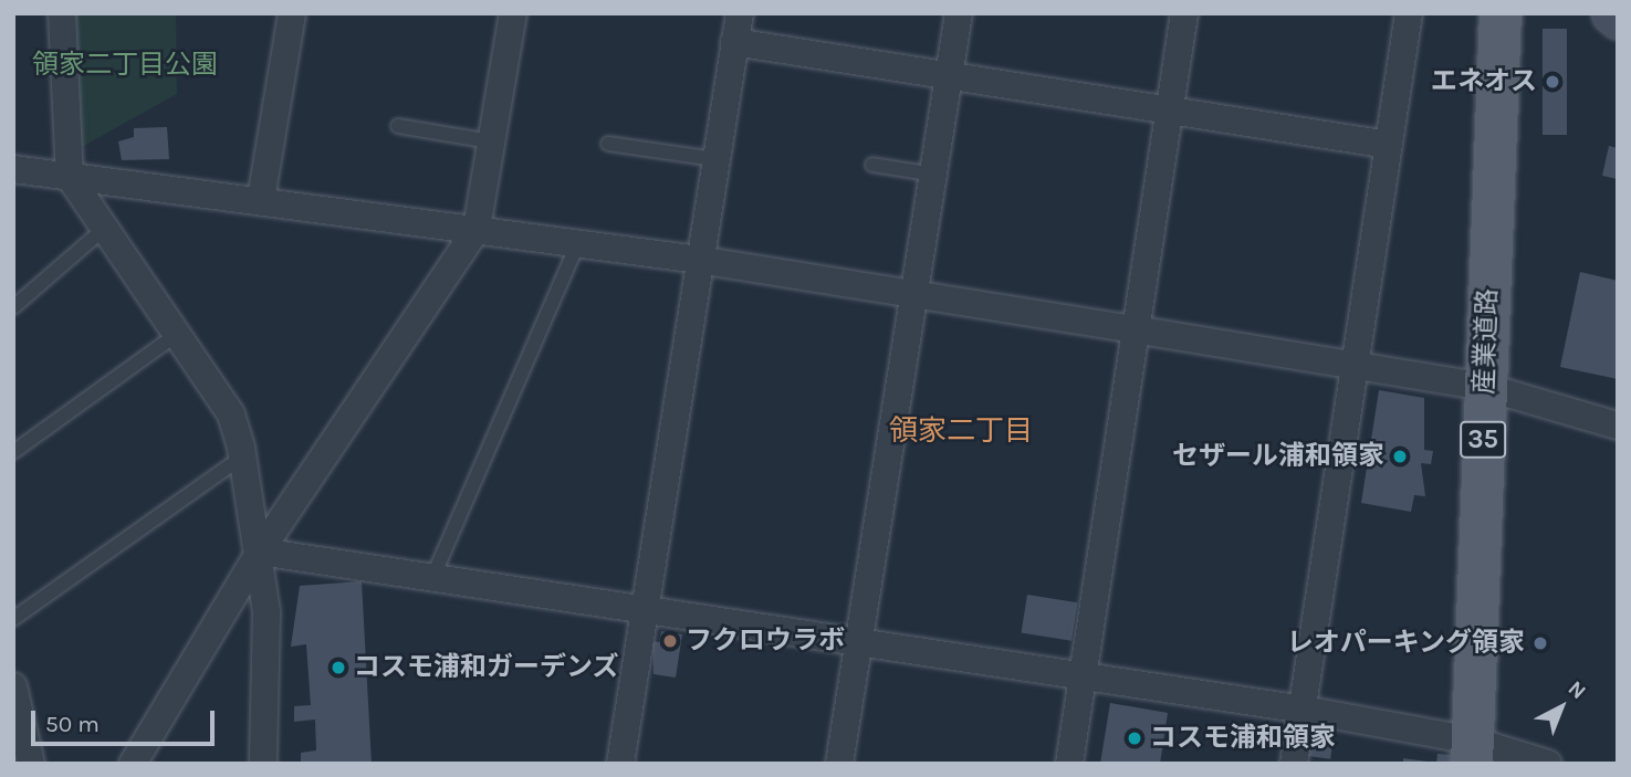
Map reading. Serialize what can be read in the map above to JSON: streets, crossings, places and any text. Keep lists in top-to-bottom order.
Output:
{
  "streets": {
    "main road": ["産業道路", "35"]
  },
  "districts": ["領家二丁目"],
  "parks": ["領家二丁目公園"],
  "places": [
    "エネオス",
    "セザール浦和領家",
    "フクロウラボ",
    "レオパーキング領家",
    "コスモ浦和ガーデンズ",
    "コスモ浦和領家"
  ],
  "scale_bar": "50 m",
  "north": "top right"
}
